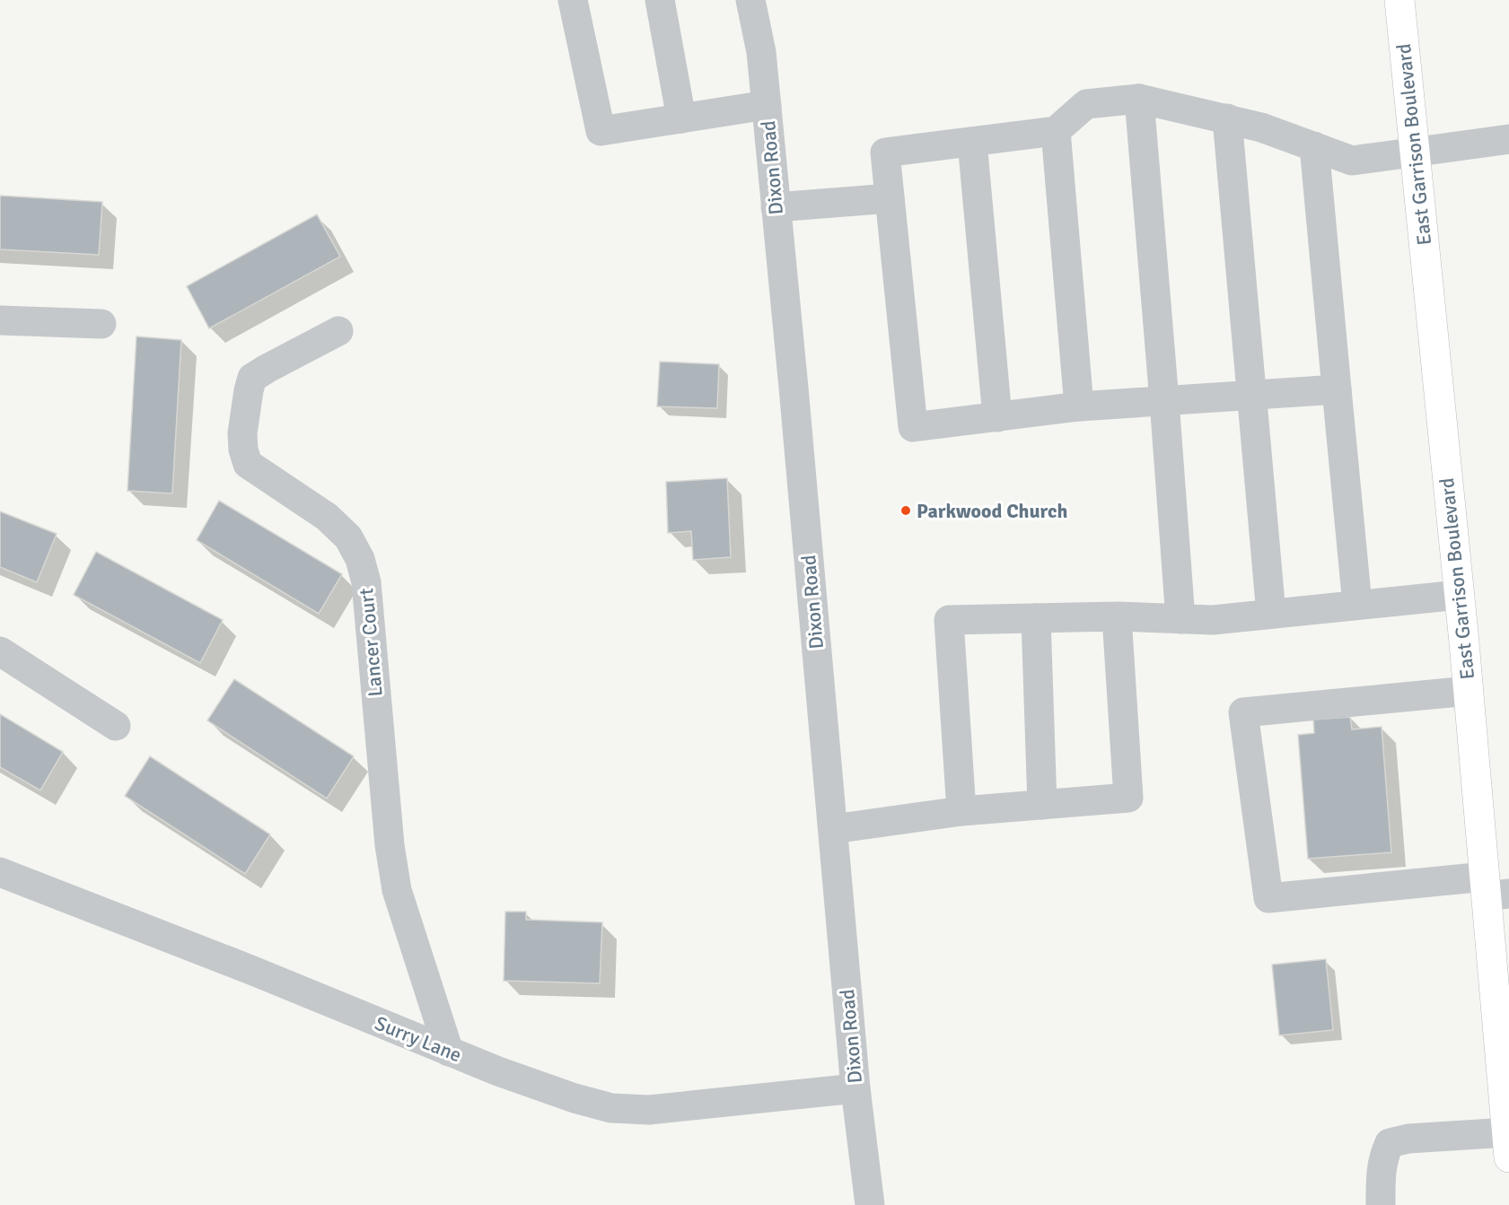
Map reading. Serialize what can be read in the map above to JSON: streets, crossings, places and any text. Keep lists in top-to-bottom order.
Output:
{
  "streets": {
    "main road": ["East Garrison Boulevard"],
    "street": ["Dixon Road", "Lancer Court", "Surry Lane"]
  },
  "crossings": [
    ["Dixon Road", "Surry Lane"],
    ["Lancer Court", "Surry Lane"]
  ],
  "places": ["Parkwood Church"]
}
